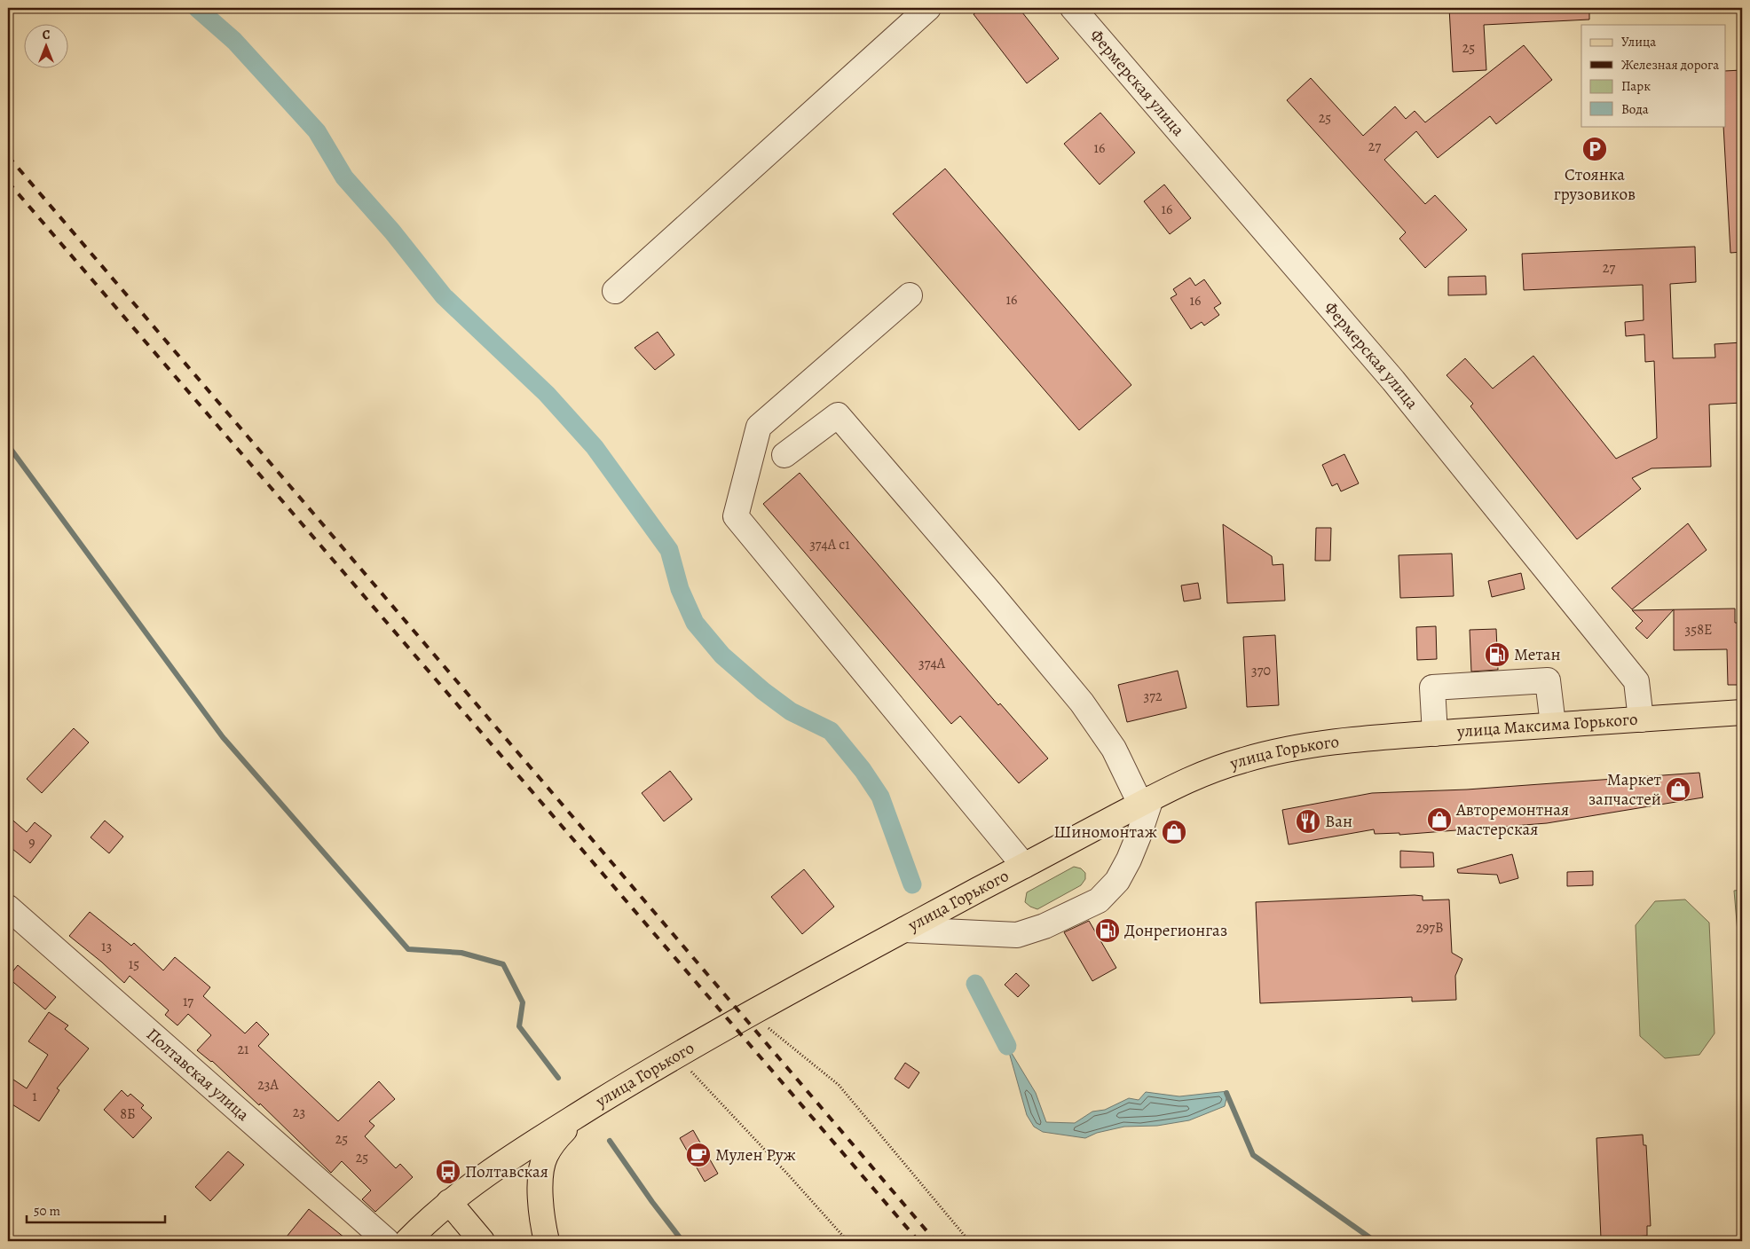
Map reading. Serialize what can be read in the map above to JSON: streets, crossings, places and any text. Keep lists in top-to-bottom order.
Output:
{
  "streets": {
    "main road": ["улица Максима Горького", "улица Горького"],
    "street": ["Фермерская улица", "Полтавская улица"]
  },
  "crossings": [
    ["Фермерская улица", "улица Максима Горького"],
    ["улица Максима Горького", "улица Горького"]
  ],
  "places": {
    "parking": ["Стоянка грузовиков"],
    "fuel station": ["Метан", "Донрегионгаз"],
    "shop": ["Маркет запчастей", "Авторемонтная мастерская", "Шиномонтаж"],
    "restaurant": ["Ван"],
    "cafe": ["Мулен Руж"],
    "bus stop": ["Полтавская"]
  },
  "house_numbers": [
    "25",
    "25",
    "27",
    "16",
    "16",
    "27",
    "16",
    "16",
    "374А с1",
    "358Е",
    "374А",
    "370",
    "372",
    "9",
    "297В",
    "13",
    "15",
    "17",
    "21",
    "23А",
    "1",
    "23",
    "8Б",
    "25",
    "25"
  ],
  "legend": [
    "Улица",
    "Железная дорога",
    "Парк",
    "Вода"
  ],
  "scale_bar": "50 m",
  "north": "top"
}
